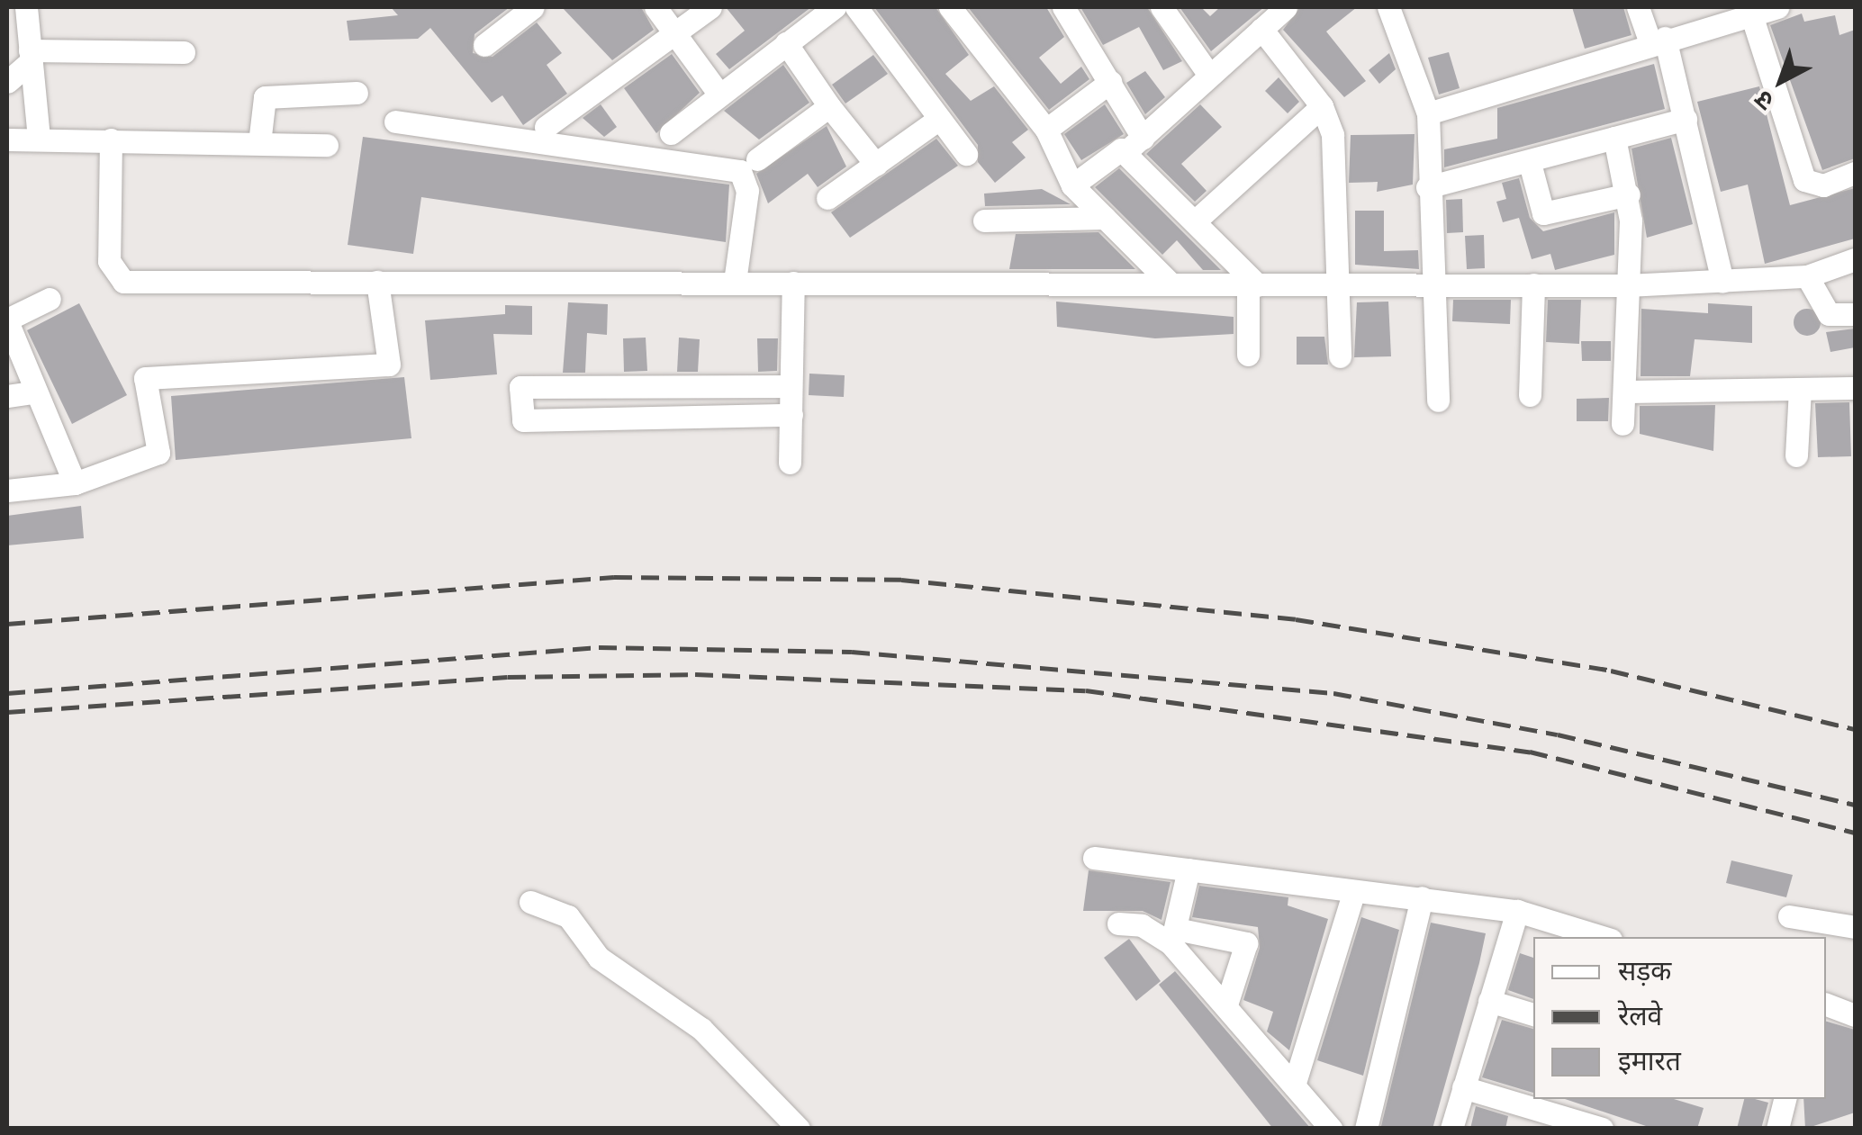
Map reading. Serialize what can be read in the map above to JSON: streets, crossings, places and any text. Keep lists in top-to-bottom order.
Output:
{
  "legend": ["सड़क", "रेलवे", "इमारत"],
  "north": "bottom left"
}
